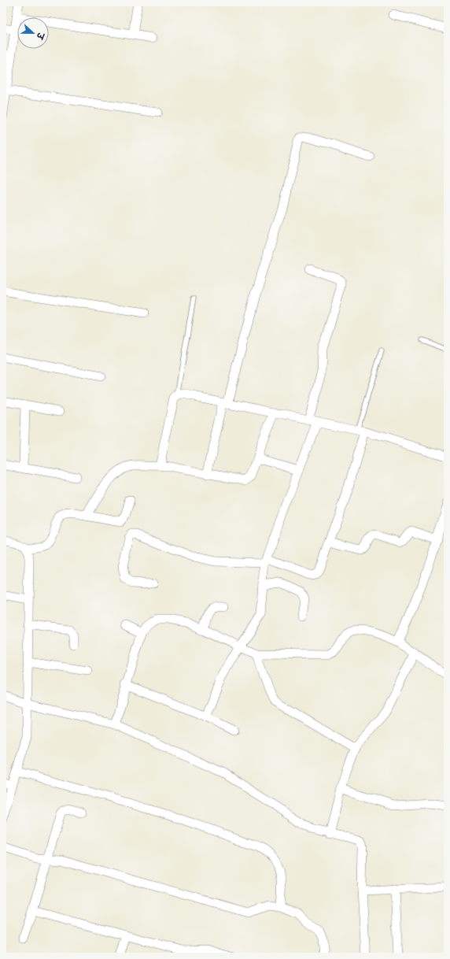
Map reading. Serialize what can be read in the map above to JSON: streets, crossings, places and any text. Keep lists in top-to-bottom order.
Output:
{
  "north": "right"
}
